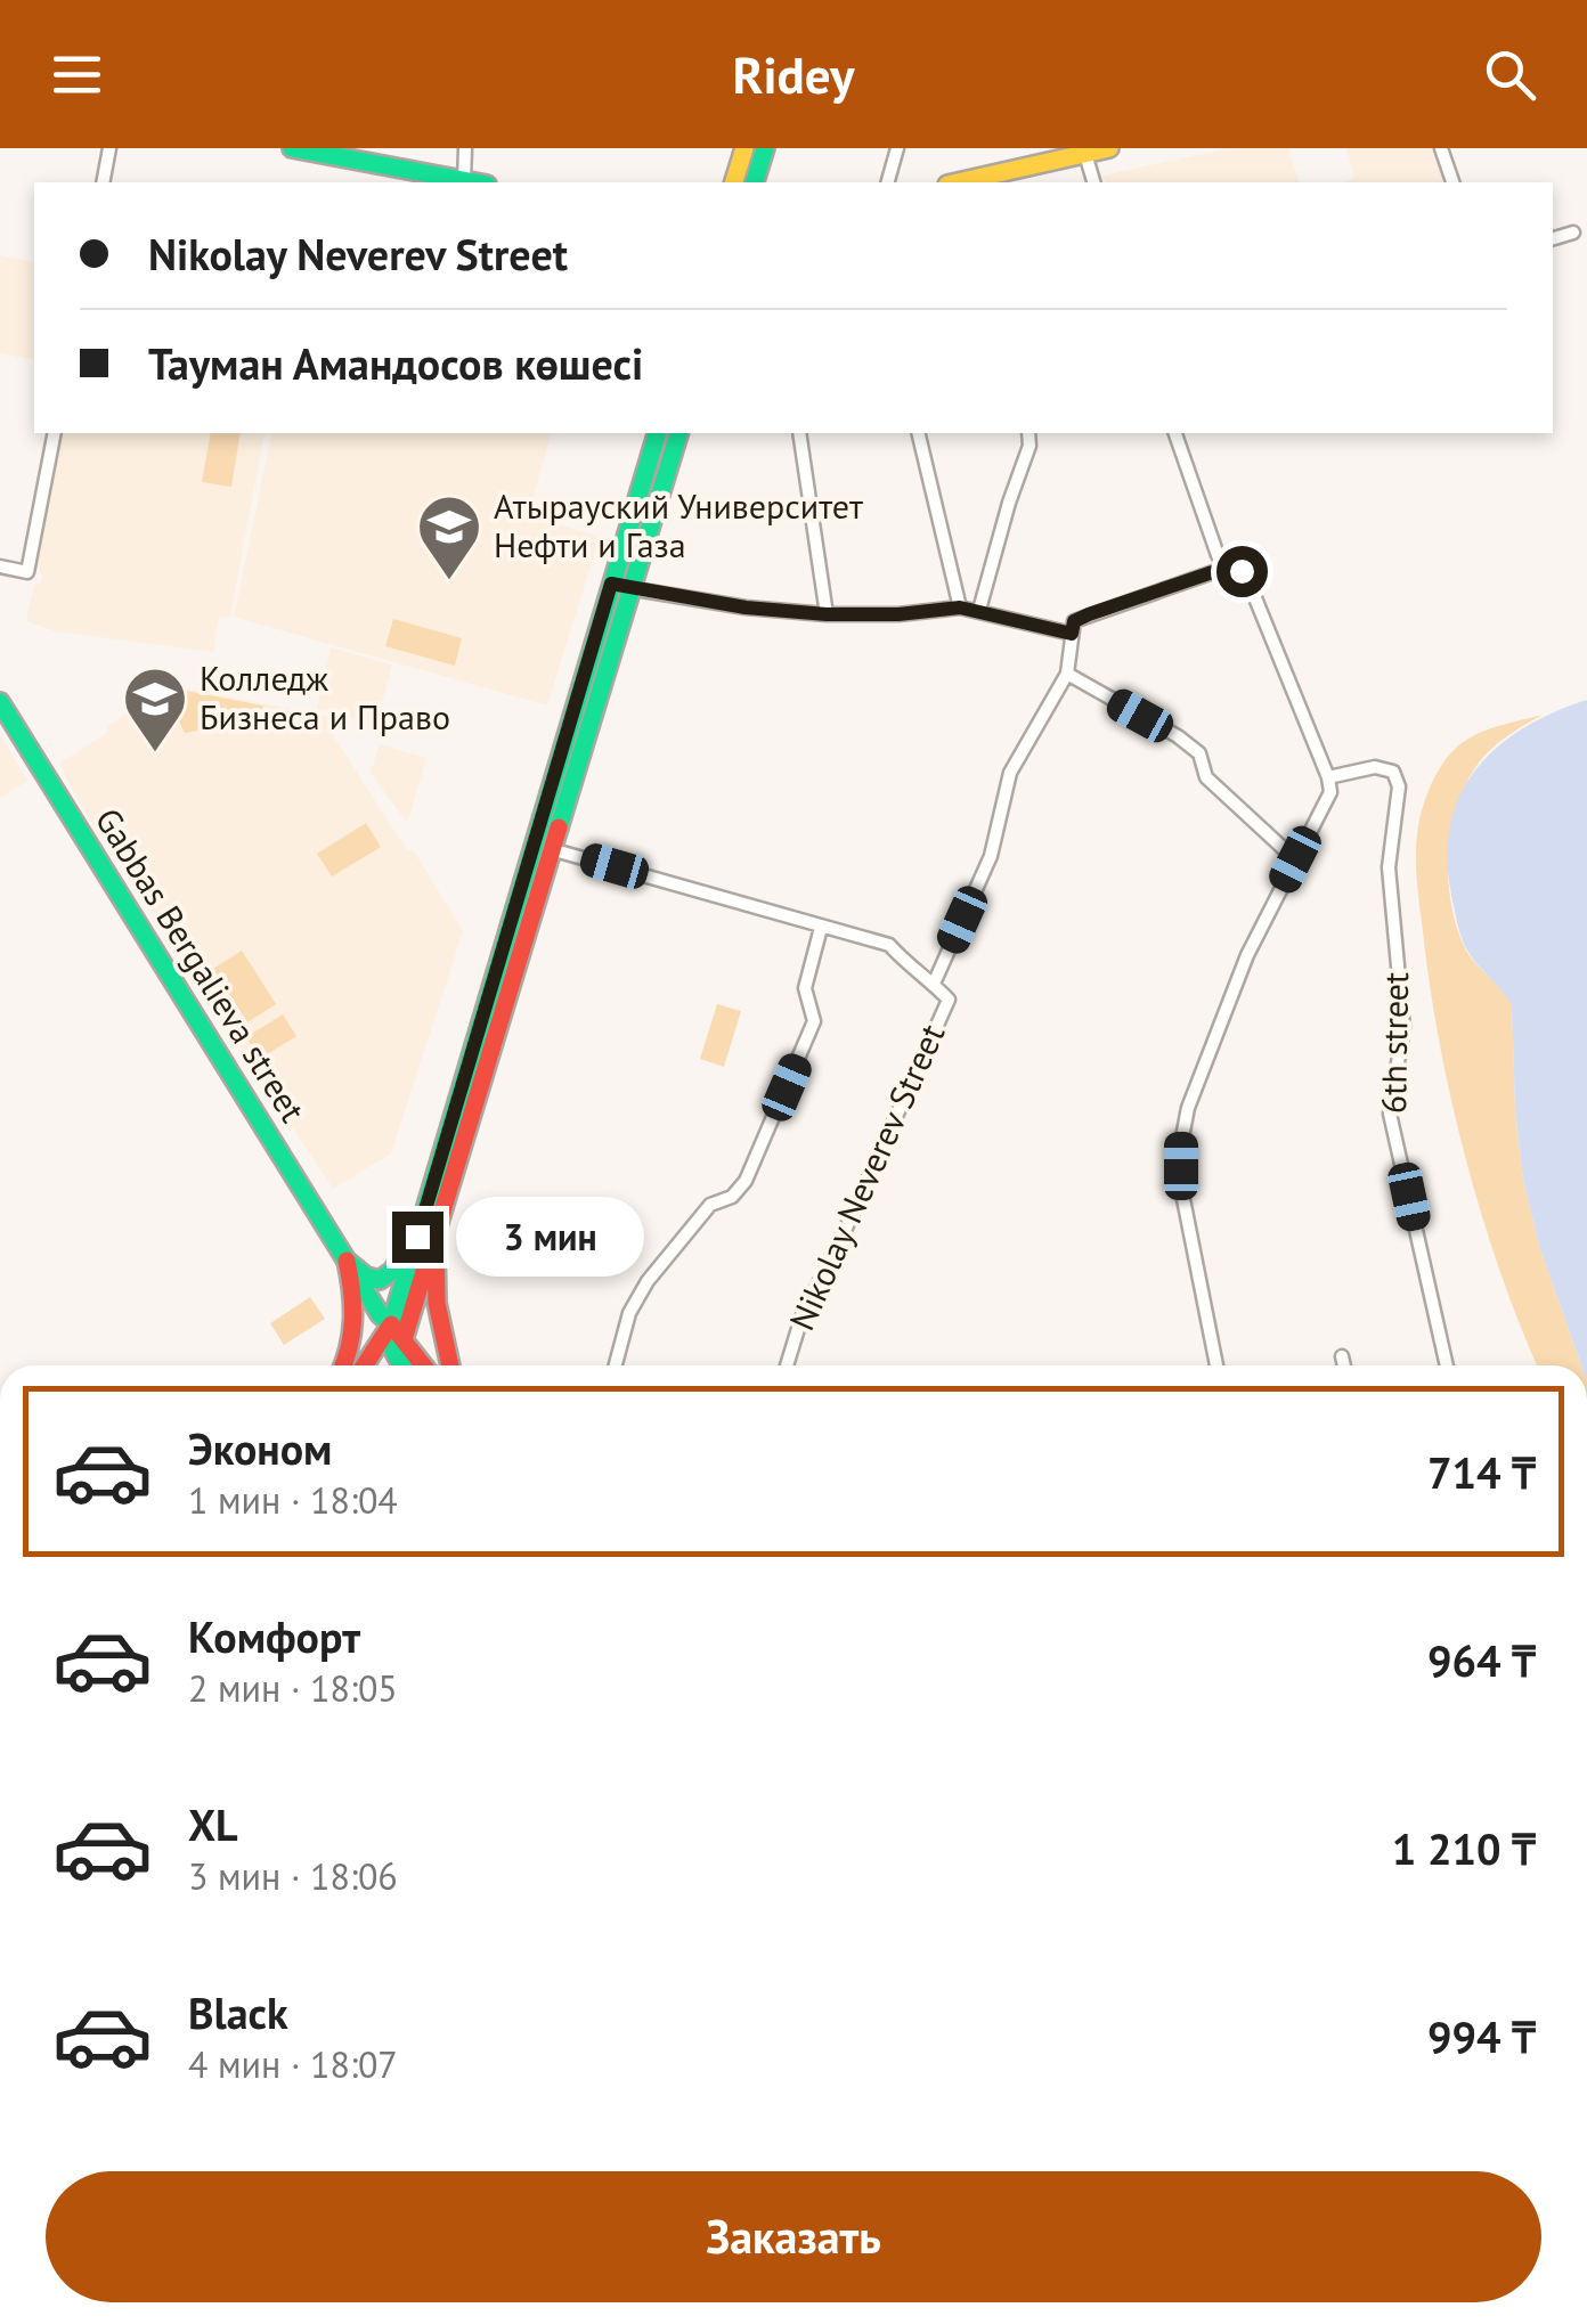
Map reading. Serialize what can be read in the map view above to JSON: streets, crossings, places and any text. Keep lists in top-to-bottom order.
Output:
{
  "streets": {
    "main road": ["Gabbas Bergalieva street"],
    "street": ["6th street", "Nikolay Neverev Street"]
  },
  "places": {
    "school or university": ["Атырауский Университет Нефти и Газа", "Колледж Бизнеса и Право"]
  },
  "page": {
    "header": "Ridey",
    "banner": ["Nikolay Neverev Street", "Тауман Амандосов көшесі"],
    "bubble": "3 мин",
    "list": [
      {
        "name": "Эконом",
        "note": "1 мин · 18:04",
        "value": "714 ₸"
      },
      {
        "name": "Комфорт",
        "note": "2 мин · 18:05",
        "value": "964 ₸"
      },
      {
        "name": "XL",
        "note": "3 мин · 18:06",
        "value": "1 210 ₸"
      },
      {
        "name": "Black",
        "note": "4 мин · 18:07",
        "value": "994 ₸"
      }
    ],
    "buttons": "Заказать"
  }
}
